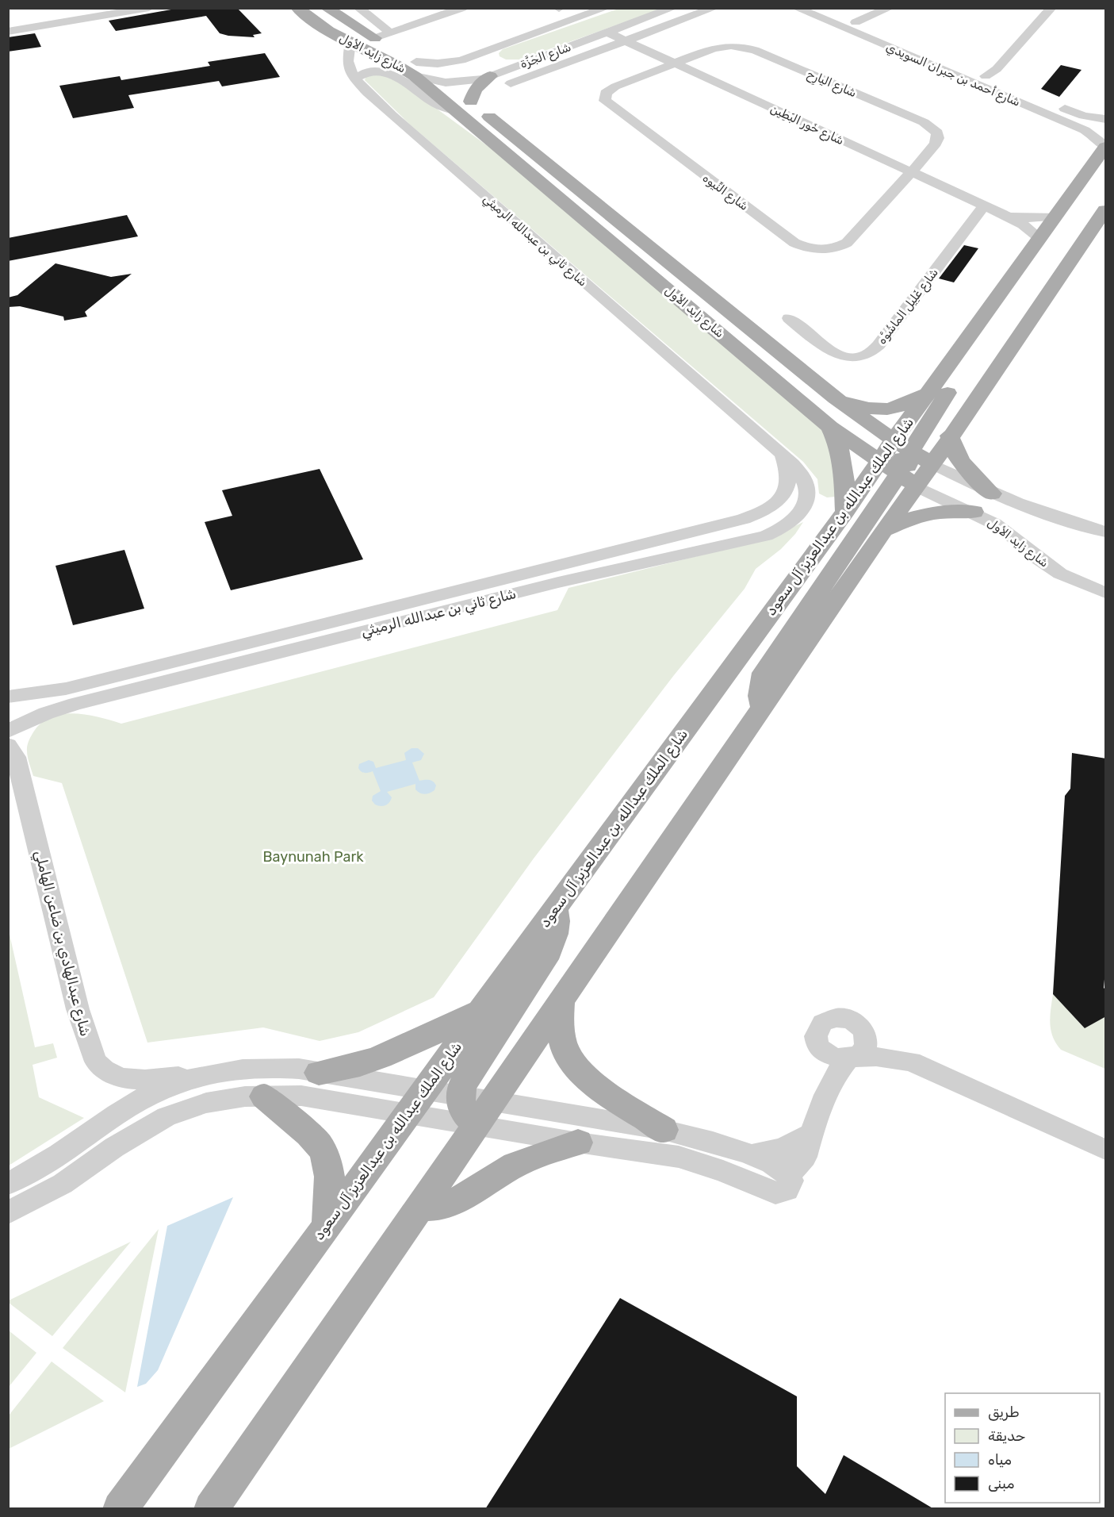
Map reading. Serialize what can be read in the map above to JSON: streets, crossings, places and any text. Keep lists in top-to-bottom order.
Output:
{
  "streets": {
    "main road": ["شارع زايد الأول", "شارع الملك عبدالله بن عبدالعزيز آل سعود"],
    "street": [
      "شارع الجَزَّة",
      "شارع أحمد بن جبران السويدي",
      "شارع اليارِح",
      "شارع خَور البَطِين",
      "شارع النِّيوه",
      "شارع ثاني بن عبدالله الرميثي",
      "شارع غَلِيل الماشُوَّه",
      "شارع عبدالهادي بن ضاعن الهاملي"
    ]
  },
  "crossings": [
    ["شارع زايد الأول", "شارع الجَزَّة"],
    ["شارع زايد الأول", "شارع الملك عبدالله بن عبدالعزيز آل سعود"],
    ["شارع الجَزَّة", "شارع خَور البَطِين"],
    ["شارع أحمد بن جبران السويدي", "شارع الملك عبدالله بن عبدالعزيز آل سعود"],
    ["شارع اليارِح", "شارع خَور البَطِين"],
    ["شارع اليارِح", "شارع النِّيوه"],
    ["شارع خَور البَطِين", "شارع النِّيوه"],
    ["شارع خَور البَطِين", "شارع غَلِيل الماشُوَّه"],
    ["شارع خَور البَطِين", "شارع الملك عبدالله بن عبدالعزيز آل سعود"]
  ],
  "parks": ["Baynunah Park"],
  "legend": [
    "طريق",
    "حديقة",
    "مياه",
    "مبنى"
  ]
}
